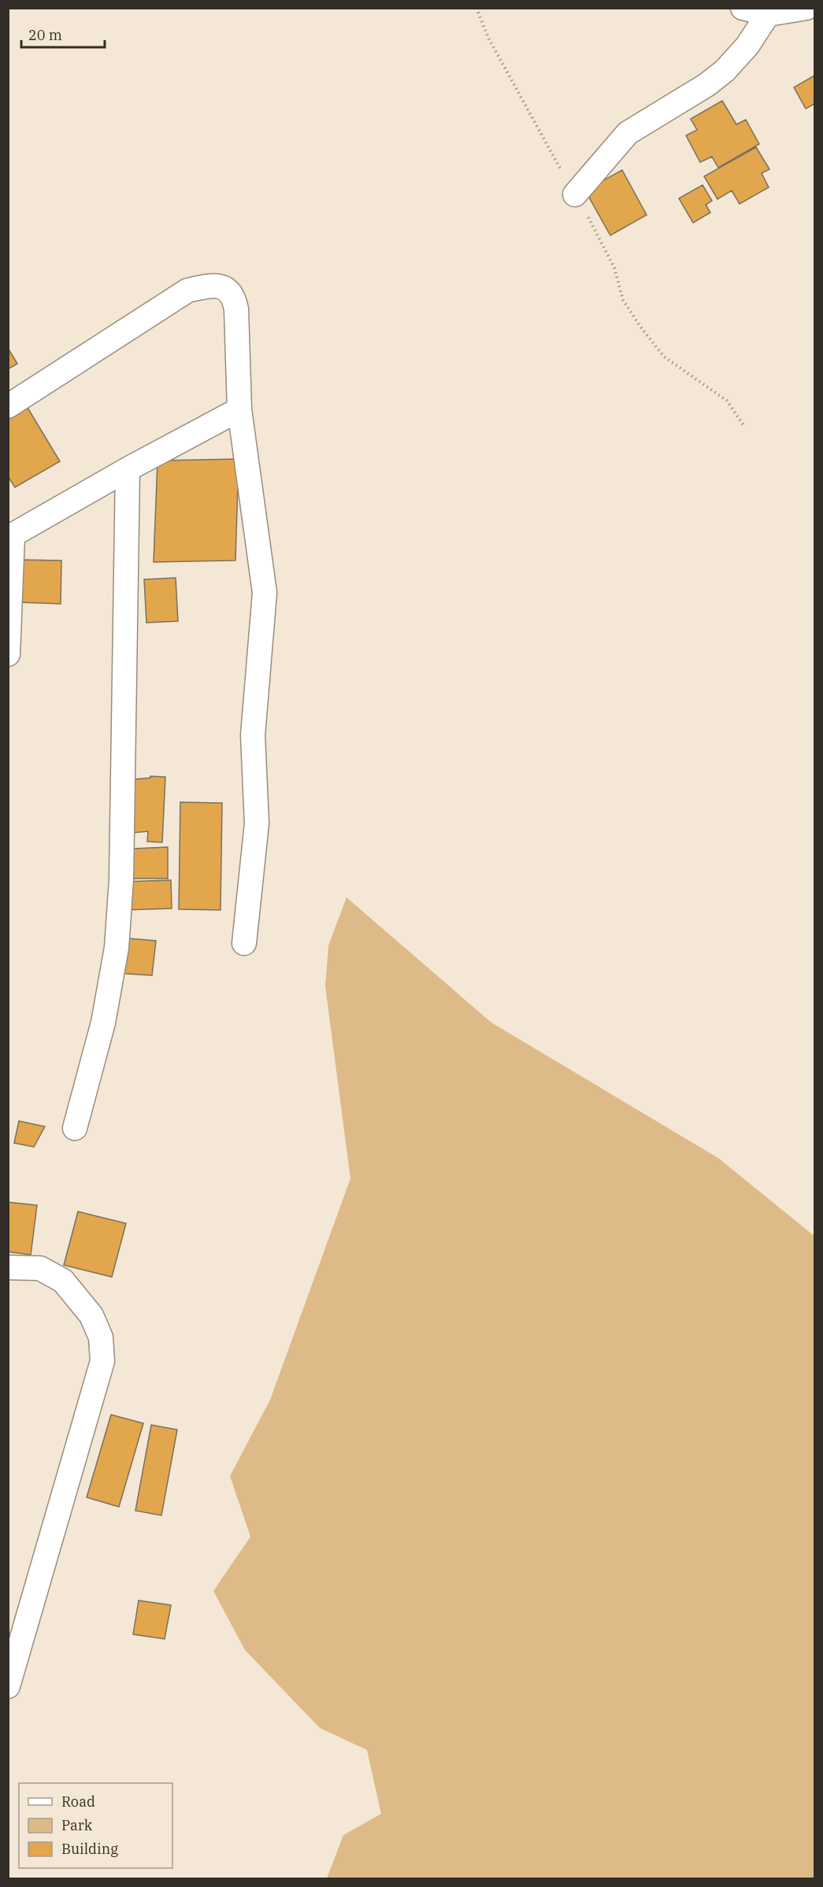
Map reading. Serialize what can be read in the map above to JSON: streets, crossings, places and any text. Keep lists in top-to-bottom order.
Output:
{
  "legend": ["Road", "Park", "Building"],
  "scale_bar": "20 m"
}
